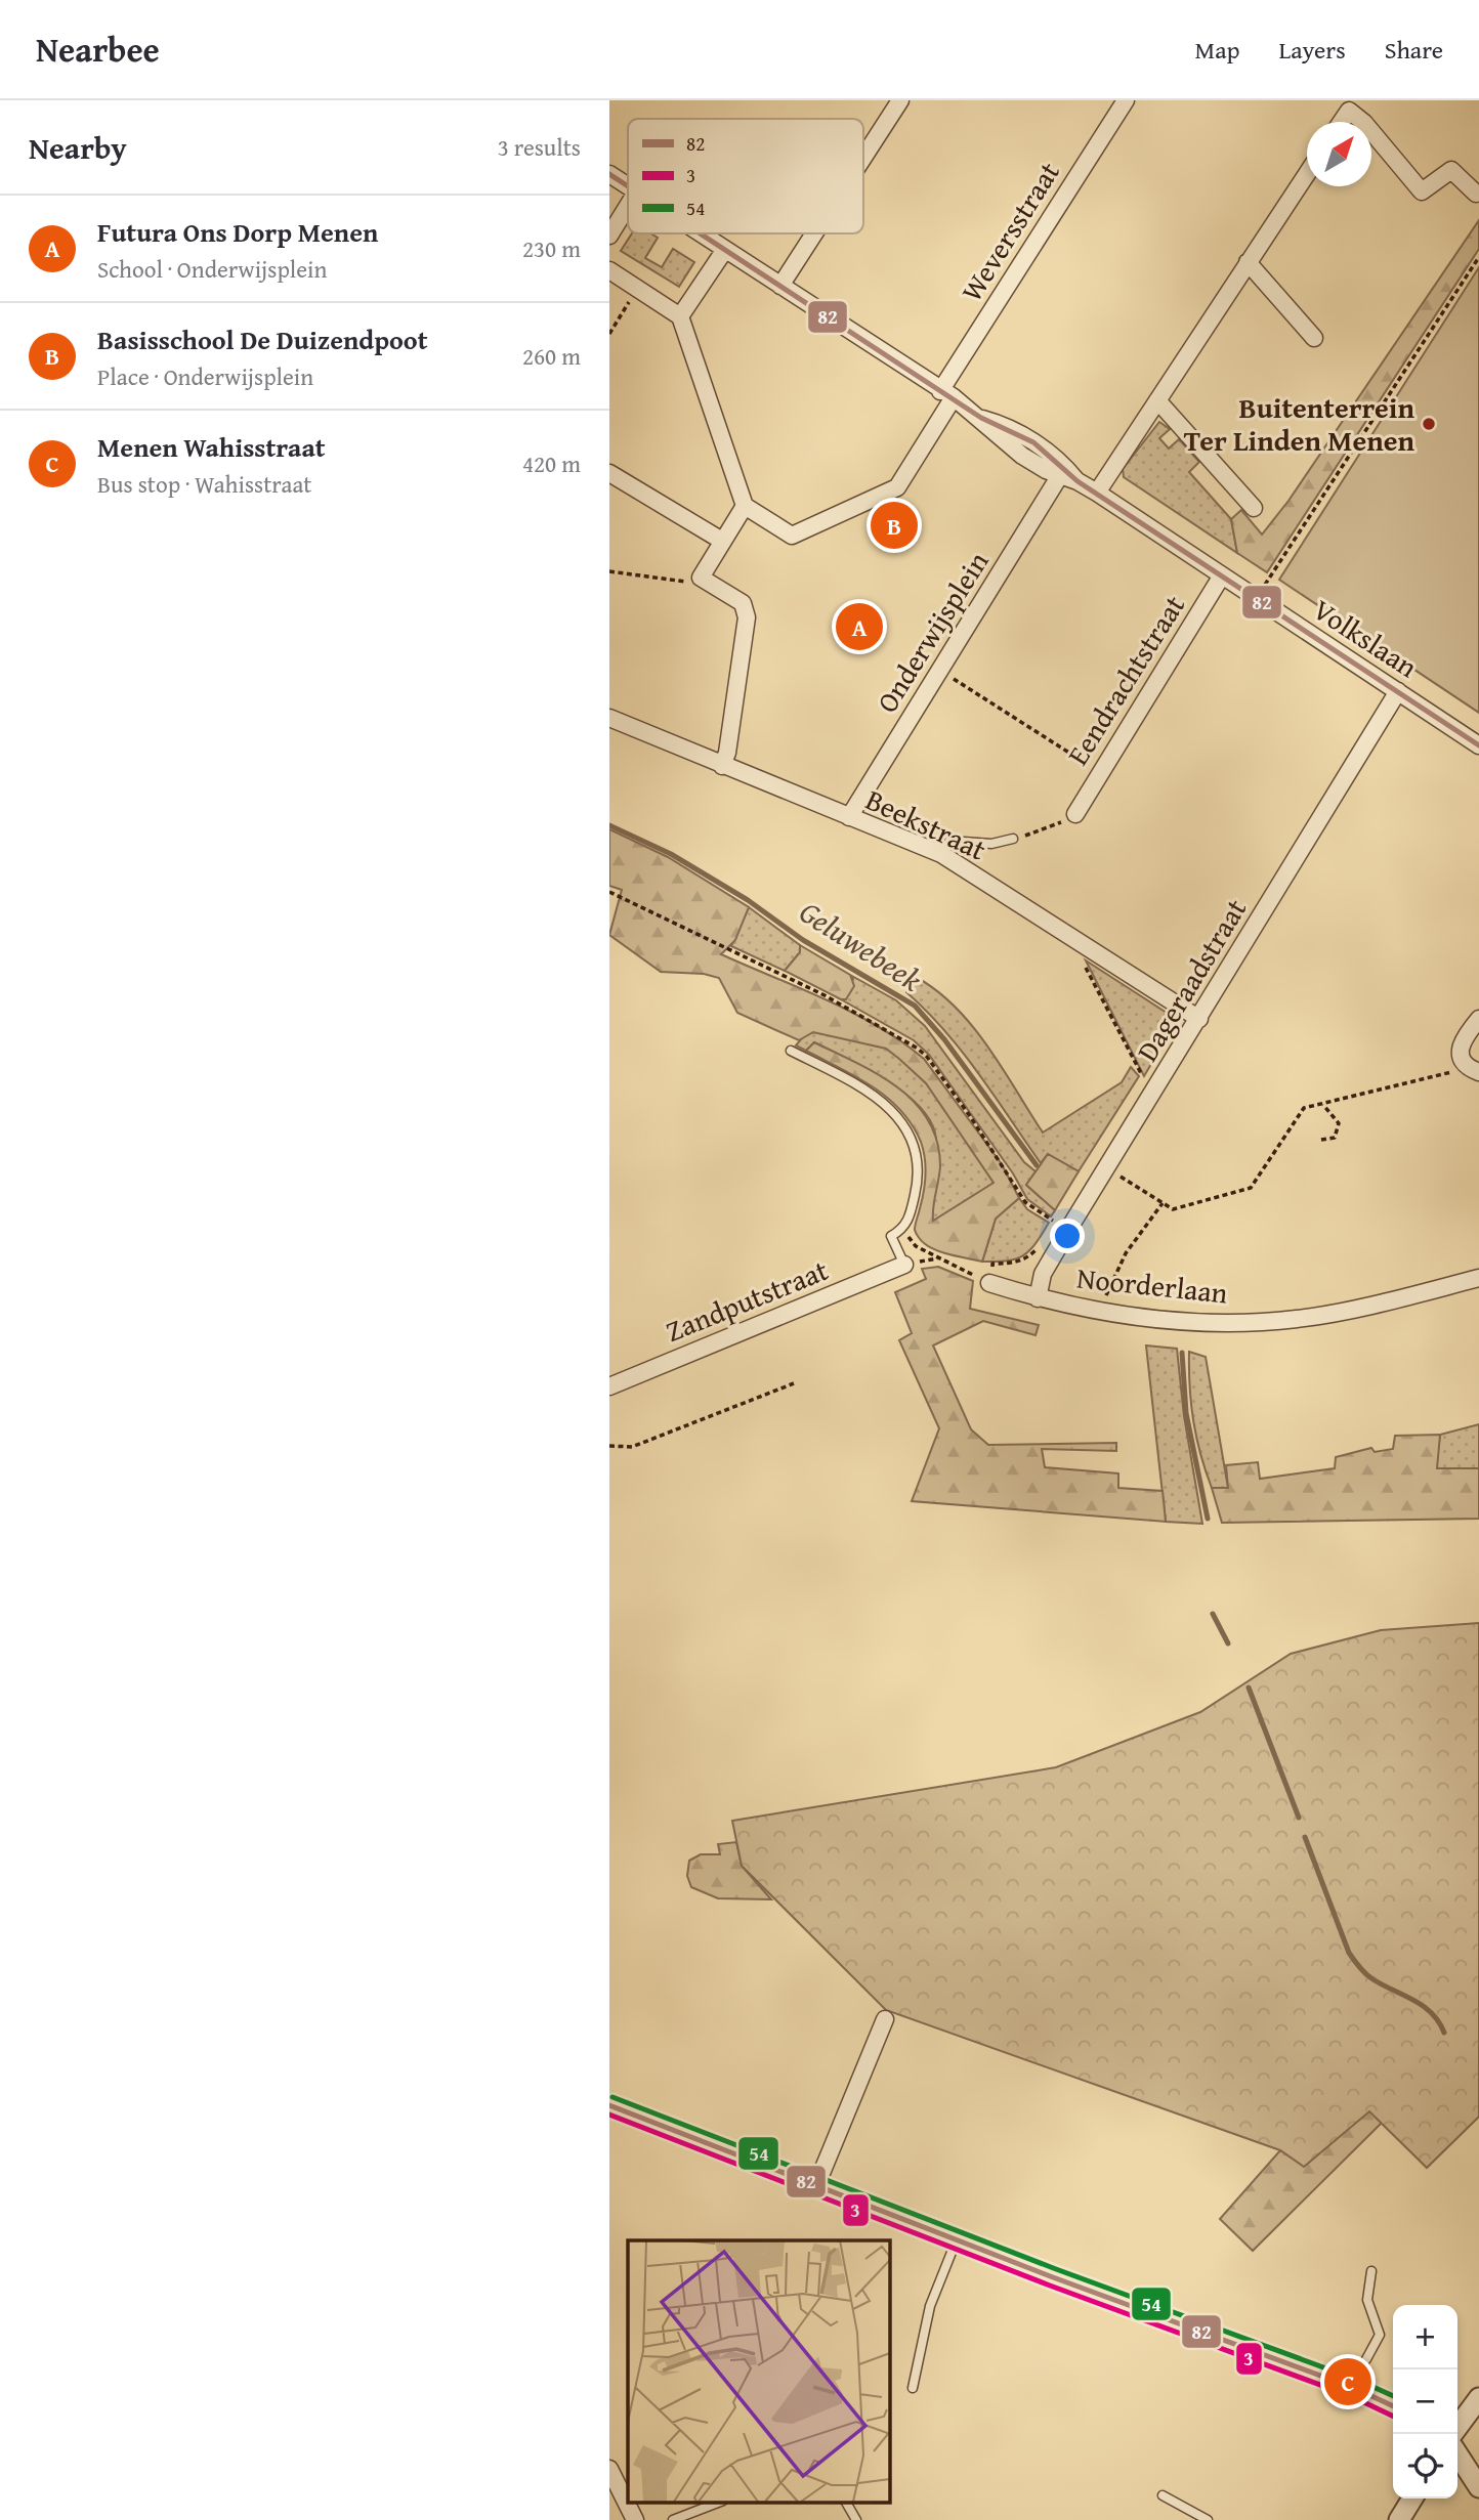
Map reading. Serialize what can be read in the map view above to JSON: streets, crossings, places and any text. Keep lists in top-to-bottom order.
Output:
{
  "streets": {
    "street": [
      "Weversstraat",
      "Onderwijsplein",
      "Volkslaan",
      "Eendrachtstraat",
      "Beekstraat",
      "Dageraadstraat",
      "Noorderlaan",
      "Zandputstraat"
    ]
  },
  "crossings": [
    ["Weversstraat", "Volkslaan"],
    ["Onderwijsplein", "Volkslaan"],
    ["Onderwijsplein", "Beekstraat"],
    ["Volkslaan", "Eendrachtstraat"],
    ["Volkslaan", "Dageraadstraat"],
    ["Beekstraat", "Dageraadstraat"],
    ["Dageraadstraat", "Noorderlaan"]
  ],
  "water": ["Geluwebeek"],
  "places": ["Buitenterrein Ter Linden Menen"],
  "lines": ["transit line 82", "transit line 54", "transit line 3"],
  "legend": ["82", "3", "54"],
  "north": "top right",
  "page": {
    "header": "Nearbee",
    "nav": ["Map", "Layers", "Share"],
    "heading": ["Nearby", "3 results"],
    "list": [
      {
        "mark": "A",
        "name": "Futura Ons Dorp Menen",
        "note": "School · Onderwijsplein",
        "value": "230 m"
      },
      {
        "mark": "B",
        "name": "Basisschool De Duizendpoot",
        "note": "Place · Onderwijsplein",
        "value": "260 m"
      },
      {
        "mark": "C",
        "name": "Menen Wahisstraat",
        "note": "Bus stop · Wahisstraat",
        "value": "420 m"
      }
    ],
    "pins": ["B", "A", "C"],
    "map_buttons": ["+", "−"]
  }
}
